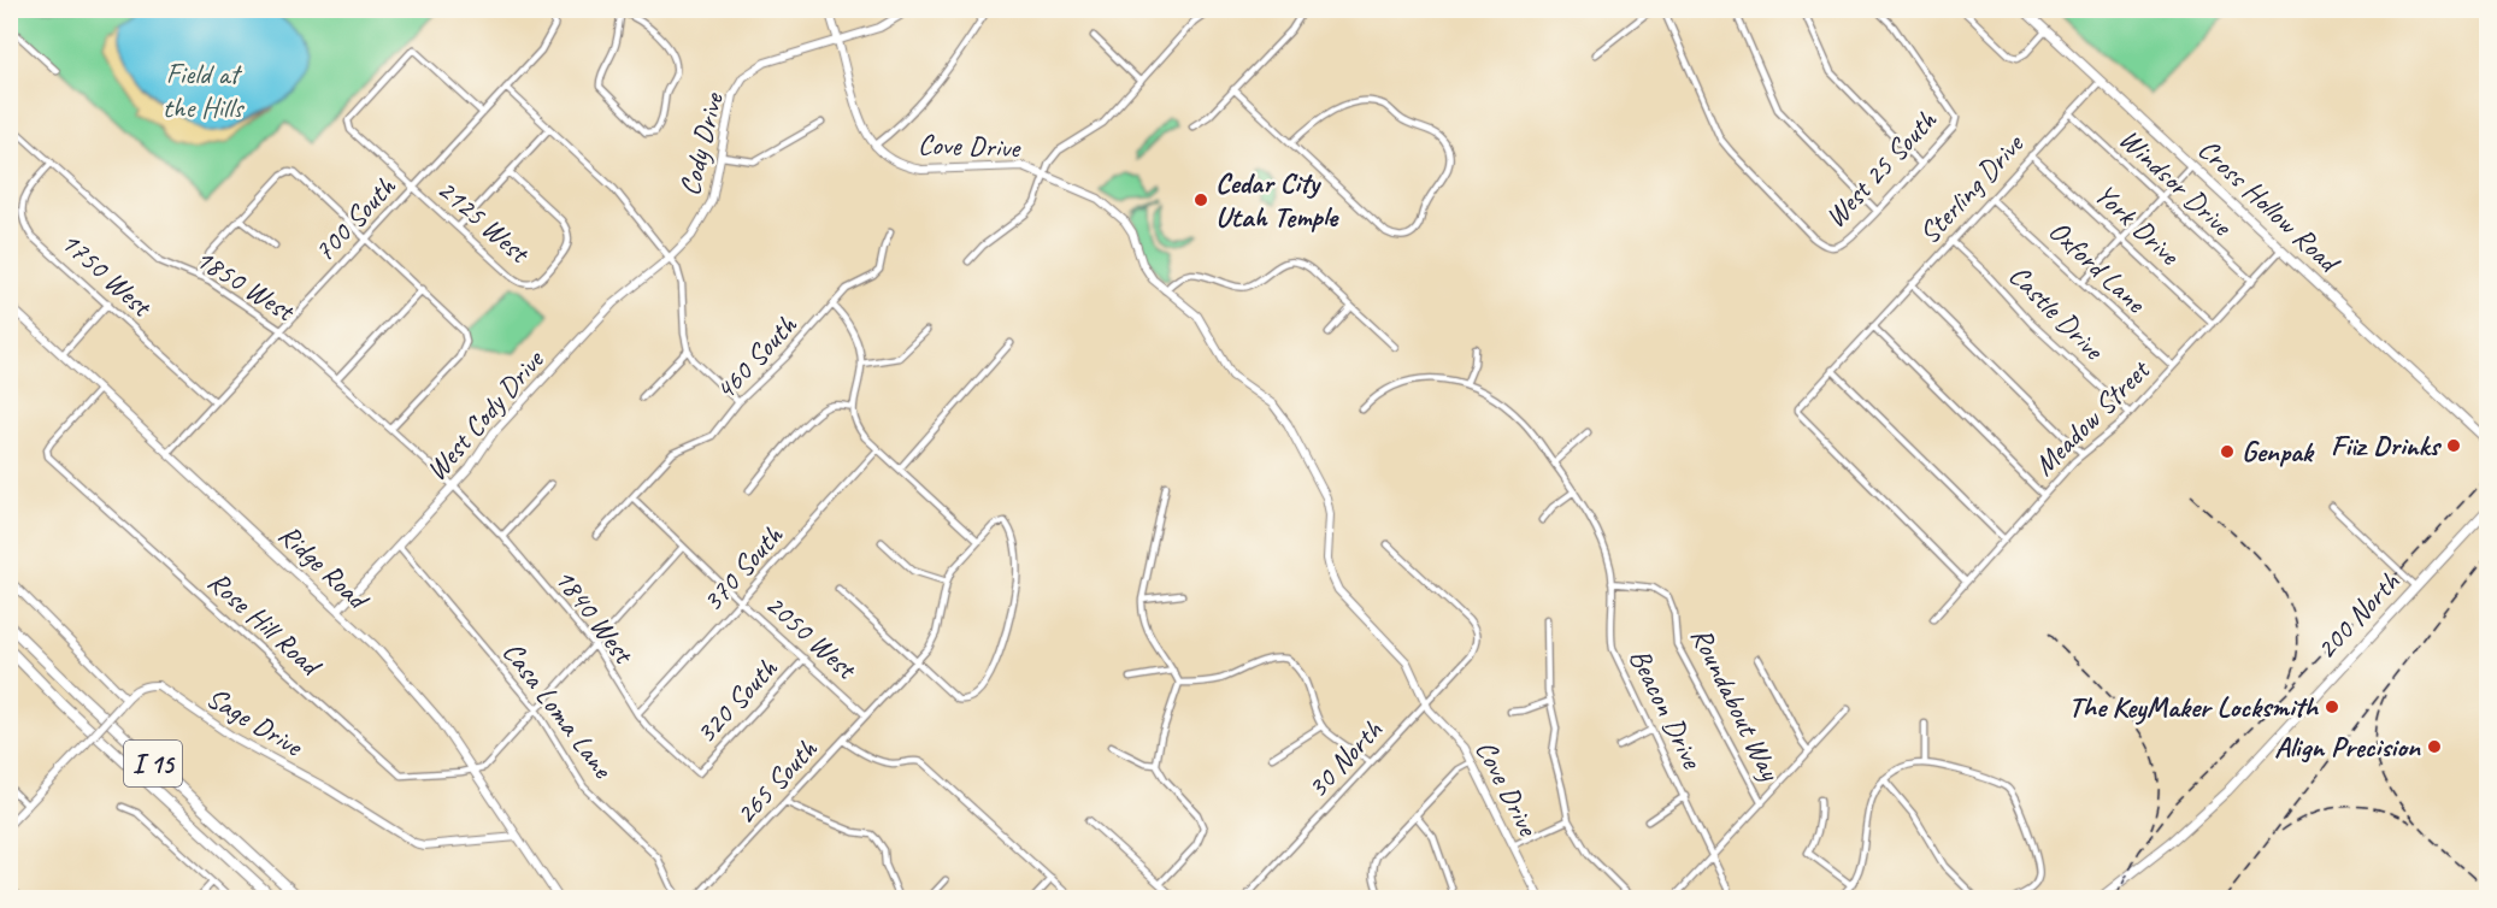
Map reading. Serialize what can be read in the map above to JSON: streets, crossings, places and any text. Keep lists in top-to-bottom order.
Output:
{
  "streets": {
    "highway": ["I 15"],
    "main road": ["Cross Hollow Road", "200 North"],
    "street": [
      "Cody Drive",
      "Cove Drive",
      "West 25 South",
      "Windsor Drive",
      "Sterling Drive",
      "700 South",
      "2125 West",
      "York Drive",
      "Oxford Lane",
      "1750 West",
      "1850 West",
      "Castle Drive",
      "460 South",
      "West Cody Drive",
      "Meadow Street",
      "Ridge Road",
      "370 South",
      "1840 West",
      "Rose Hill Road",
      "2050 West",
      "320 South",
      "Roundabout Way",
      "Beacon Drive",
      "Casa Loma Lane",
      "Sage Drive",
      "30 North",
      "265 South"
    ]
  },
  "crossings": [
    ["Cody Drive", "Cove Drive"],
    ["Cody Drive", "West Cody Drive"],
    ["Cove Drive", "30 North"],
    ["Windsor Drive", "Sterling Drive"],
    ["Windsor Drive", "Meadow Street"],
    ["Sterling Drive", "Cross Hollow Road"],
    ["Sterling Drive", "York Drive"],
    ["Sterling Drive", "Oxford Lane"],
    ["Sterling Drive", "Castle Drive"],
    ["Sterling Drive", "Meadow Street"],
    ["Cross Hollow Road", "Meadow Street"],
    ["700 South", "2125 West"],
    ["700 South", "1750 West"],
    ["700 South", "1850 West"],
    ["700 South", "Ridge Road"],
    ["York Drive", "Meadow Street"],
    ["Oxford Lane", "Meadow Street"],
    ["1750 West", "1850 West"],
    ["1850 West", "West Cody Drive"],
    ["1850 West", "1840 West"],
    ["Castle Drive", "Meadow Street"],
    ["460 South", "2050 West"],
    ["West Cody Drive", "Ridge Road"],
    ["West Cody Drive", "1840 West"],
    ["West Cody Drive", "Casa Loma Lane"],
    ["Ridge Road", "Rose Hill Road"],
    ["Ridge Road", "Sage Drive"],
    ["370 South", "1840 West"],
    ["370 South", "2050 West"],
    ["1840 West", "320 South"],
    ["2050 West", "320 South"],
    ["2050 West", "265 South"],
    ["Roundabout Way", "Beacon Drive"]
  ],
  "parks": ["Field at the Hills"],
  "places": [
    "Cedar City Utah Temple",
    "Fiiz Drinks",
    "Genpak",
    "The KeyMaker Locksmith",
    "Align Precision"
  ]
}
